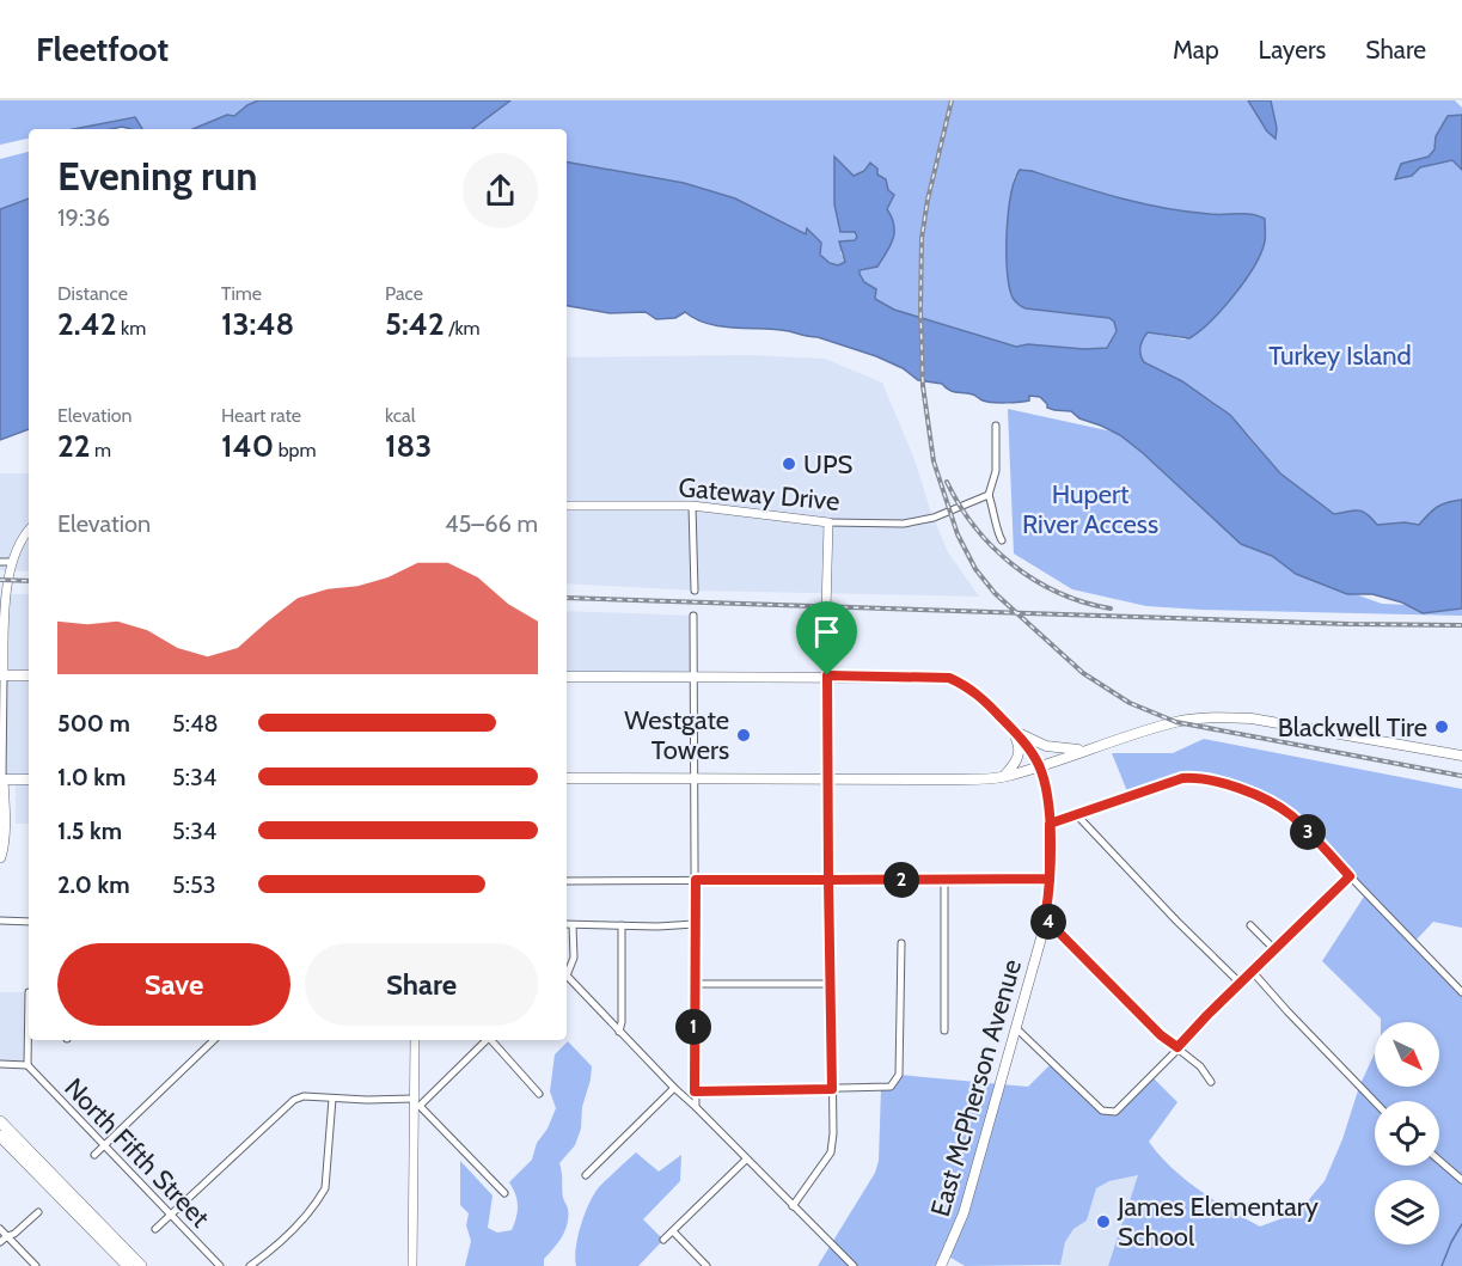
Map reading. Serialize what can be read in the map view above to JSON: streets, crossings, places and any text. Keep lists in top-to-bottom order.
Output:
{
  "streets": {
    "main road": ["East McPherson Avenue"],
    "street": ["Gateway Drive", "North Fifth Street"]
  },
  "parks": ["Turkey Island", "Hupert River Access"],
  "places": [
    "UPS",
    "Blackwell Tire",
    "Westgate Towers",
    "James Elementary School"
  ],
  "north": "bottom right",
  "page": {
    "header": "Fleetfoot",
    "nav": ["Map", "Layers", "Share"],
    "heading": ["Evening run", "19:36"],
    "stats": [
      ["Distance", "2.42 km"],
      ["Time", "13:48"],
      ["Pace", "5:42 /km"],
      ["Elevation", "22 m"],
      ["Heart rate", "140 bpm"],
      ["kcal", "183"]
    ],
    "chart": ["Elevation", "45–66 m"],
    "list": [
      {
        "name": "500 m",
        "note": "5:48"
      },
      {
        "name": "1.0 km",
        "note": "5:34"
      },
      {
        "name": "1.5 km",
        "note": "5:34"
      },
      {
        "name": "2.0 km",
        "note": "5:53"
      }
    ],
    "pins": [
      "3",
      "2",
      "4",
      "1"
    ],
    "buttons": ["Save", "Share"]
  }
}
